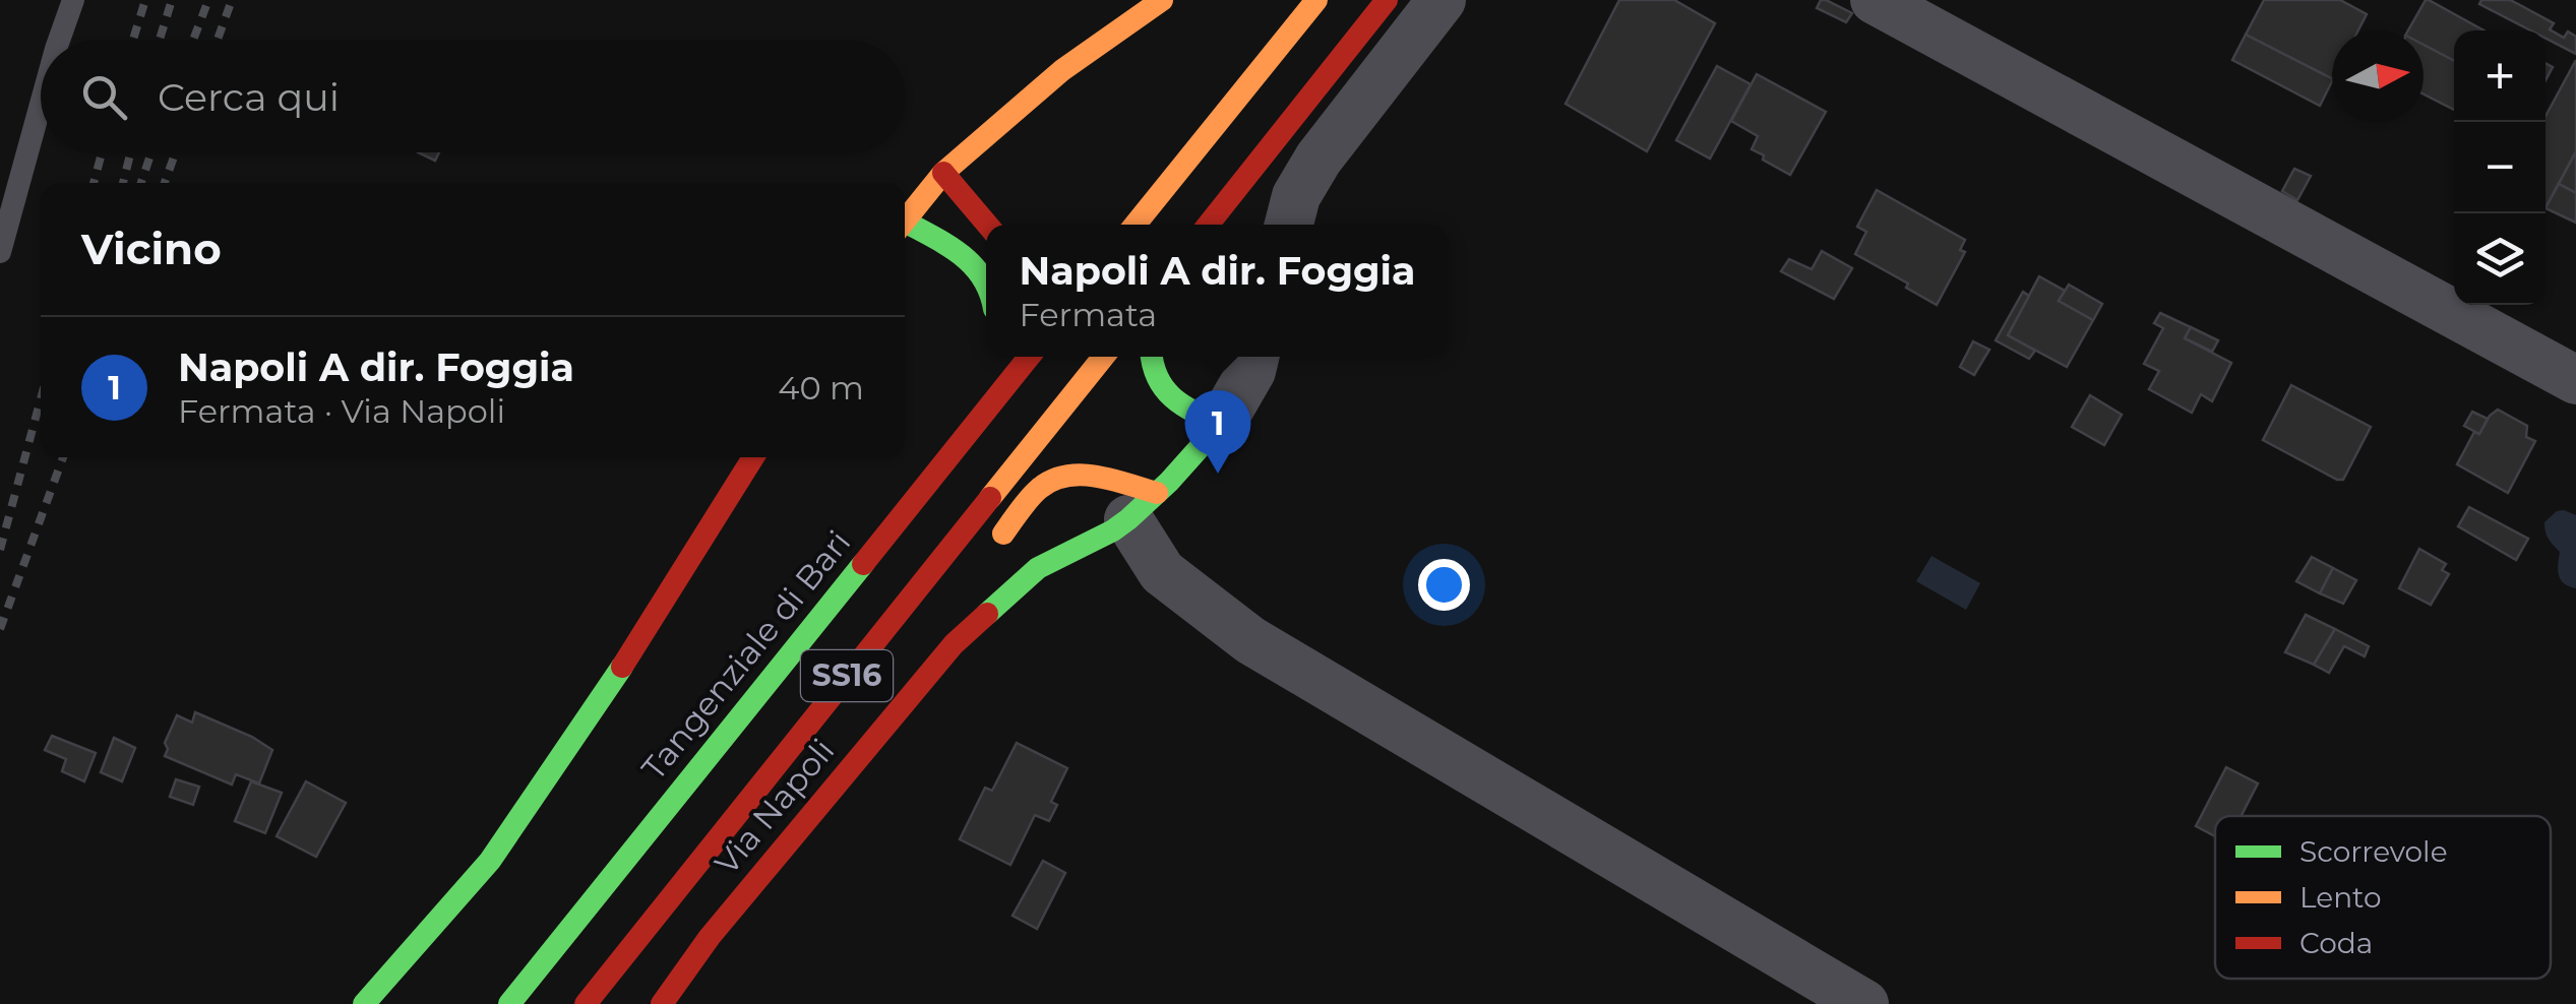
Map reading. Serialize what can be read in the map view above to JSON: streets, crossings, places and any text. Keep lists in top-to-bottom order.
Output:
{
  "streets": {
    "main road": ["Tangenziale di Bari", "SS16", "Via Napoli"]
  },
  "legend": ["Scorrevole", "Lento", "Coda"],
  "north": "right",
  "page": {
    "map_buttons": ["+", "−"],
    "search": "Cerca qui",
    "heading": "Vicino",
    "popup": ["Napoli A dir. Foggia", "Fermata"],
    "list": [
      {
        "mark": "1",
        "name": "Napoli A dir. Foggia",
        "note": "Fermata · Via Napoli",
        "value": "40 m"
      }
    ],
    "pins": "1"
  }
}
